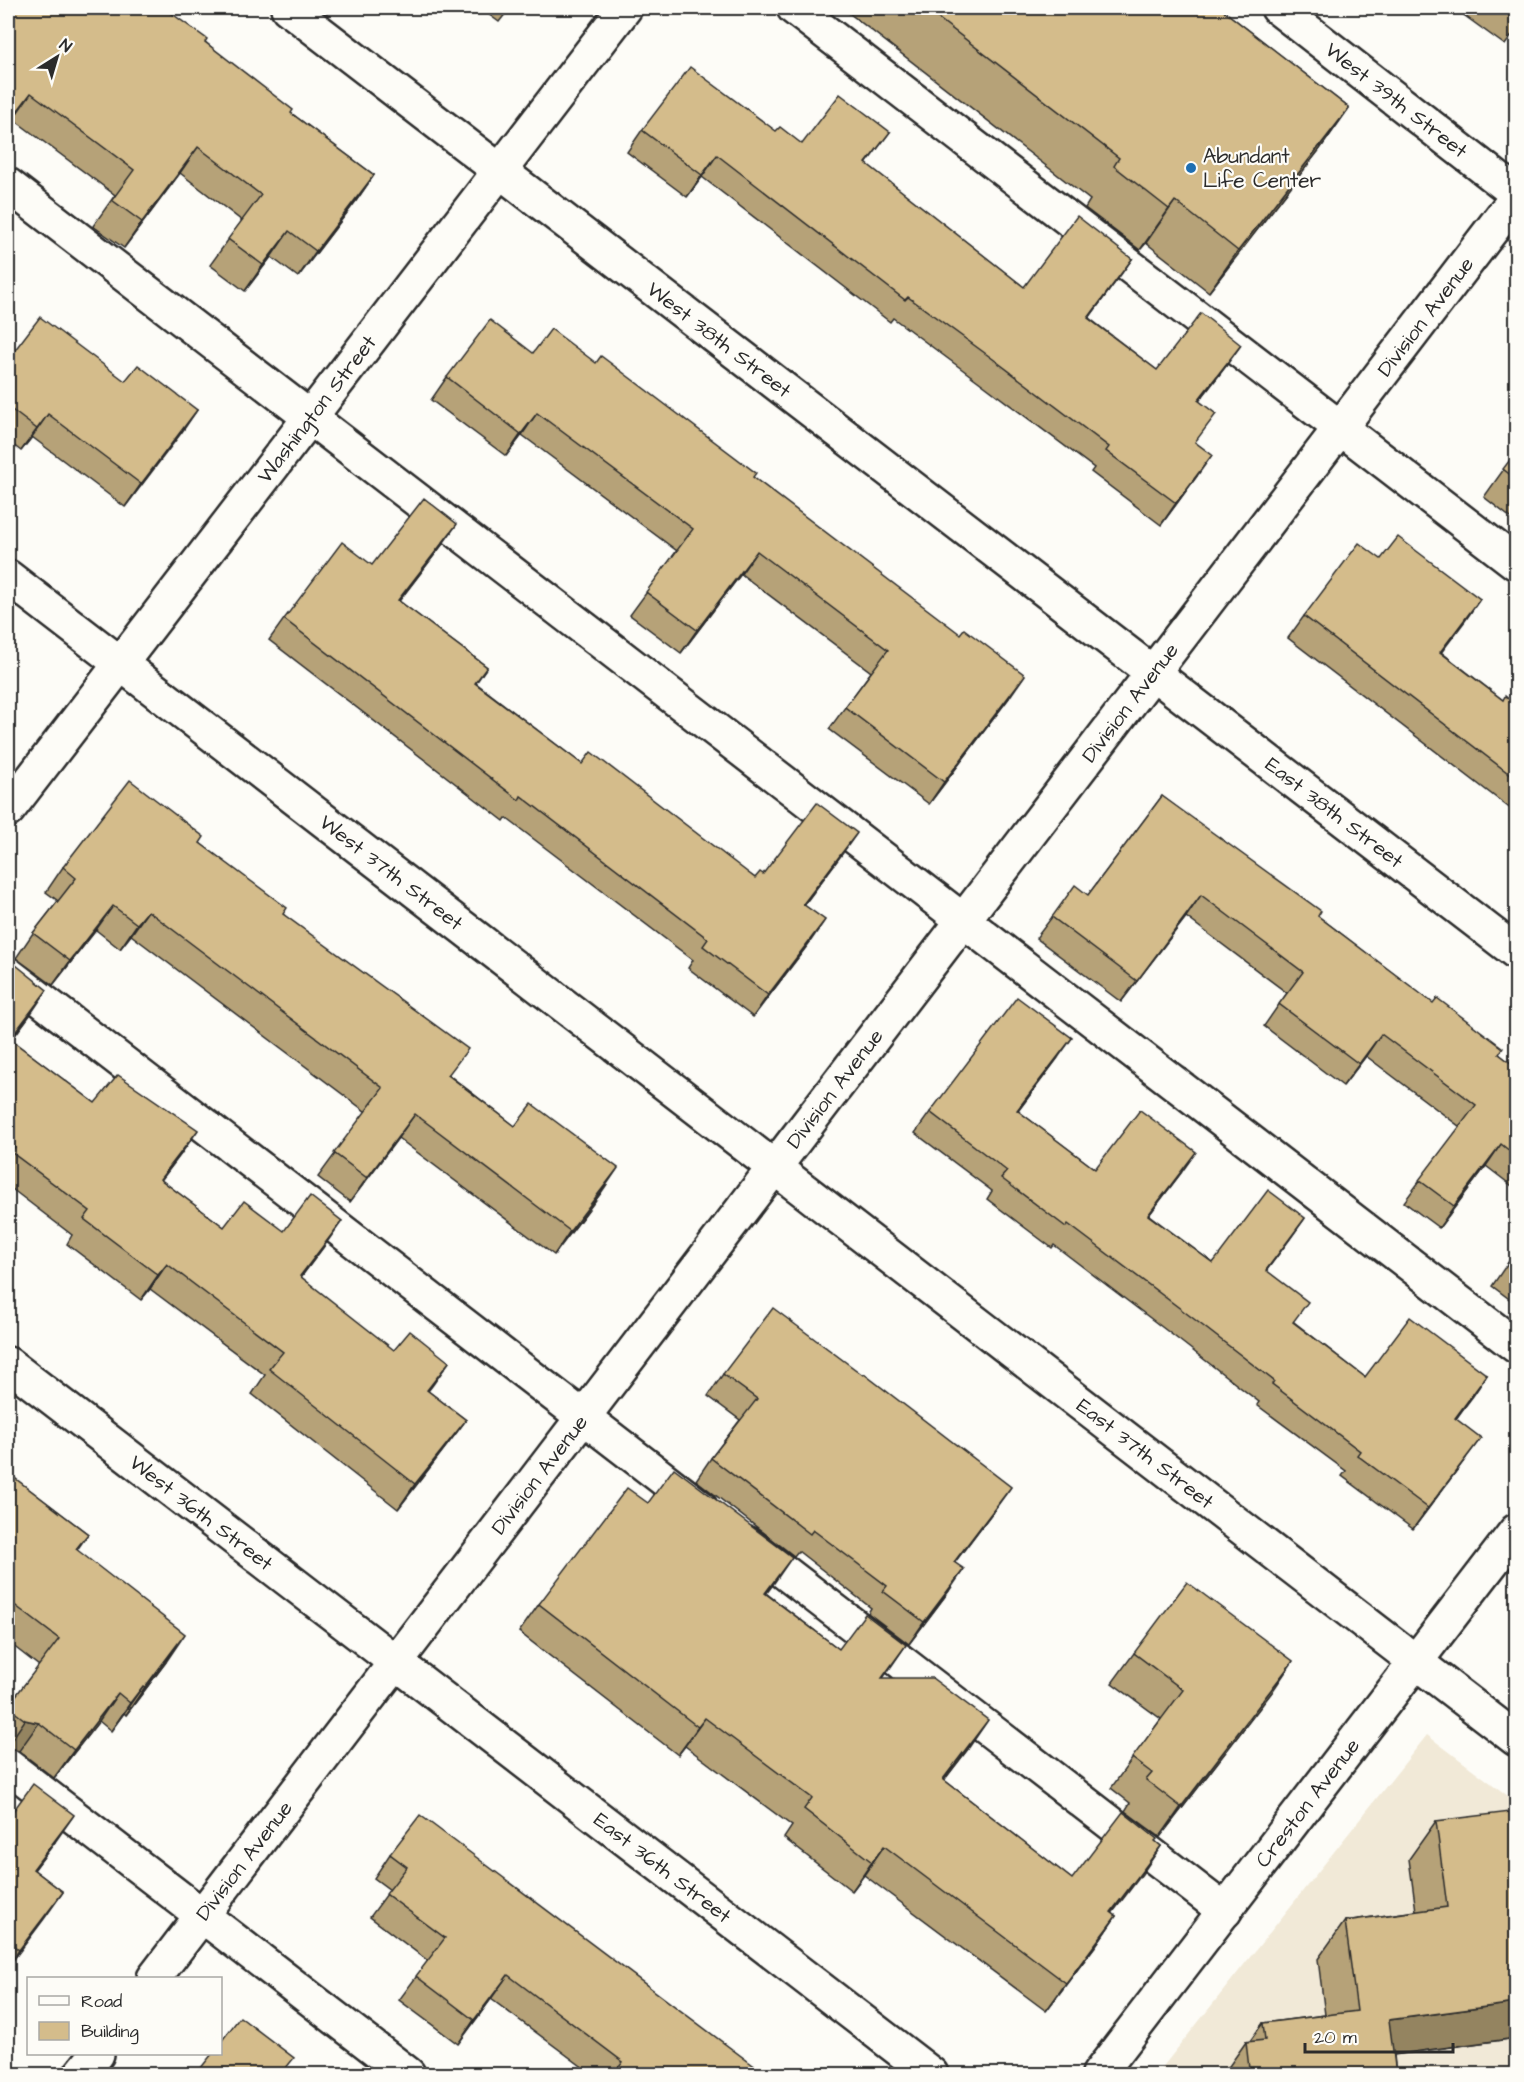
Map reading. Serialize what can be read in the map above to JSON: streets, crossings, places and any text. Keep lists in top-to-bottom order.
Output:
{
  "streets": {
    "street": [
      "West 39th Street",
      "Division Avenue",
      "West 38th Street",
      "Washington Street",
      "East 38th Street",
      "West 37th Street",
      "East 37th Street",
      "West 36th Street",
      "Creston Avenue",
      "East 36th Street"
    ]
  },
  "crossings": [
    ["Division Avenue", "West 38th Street"],
    ["Division Avenue", "East 38th Street"],
    ["Division Avenue", "West 37th Street"],
    ["Division Avenue", "East 37th Street"],
    ["Division Avenue", "West 36th Street"],
    ["Division Avenue", "East 36th Street"],
    ["West 38th Street", "Washington Street"],
    ["West 38th Street", "East 38th Street"],
    ["Washington Street", "West 37th Street"],
    ["West 37th Street", "East 37th Street"],
    ["East 37th Street", "Creston Avenue"],
    ["West 36th Street", "East 36th Street"]
  ],
  "places": ["Abundant Life Center"],
  "legend": ["Road", "Building"],
  "scale_bar": "20 m",
  "north": "top right"
}
